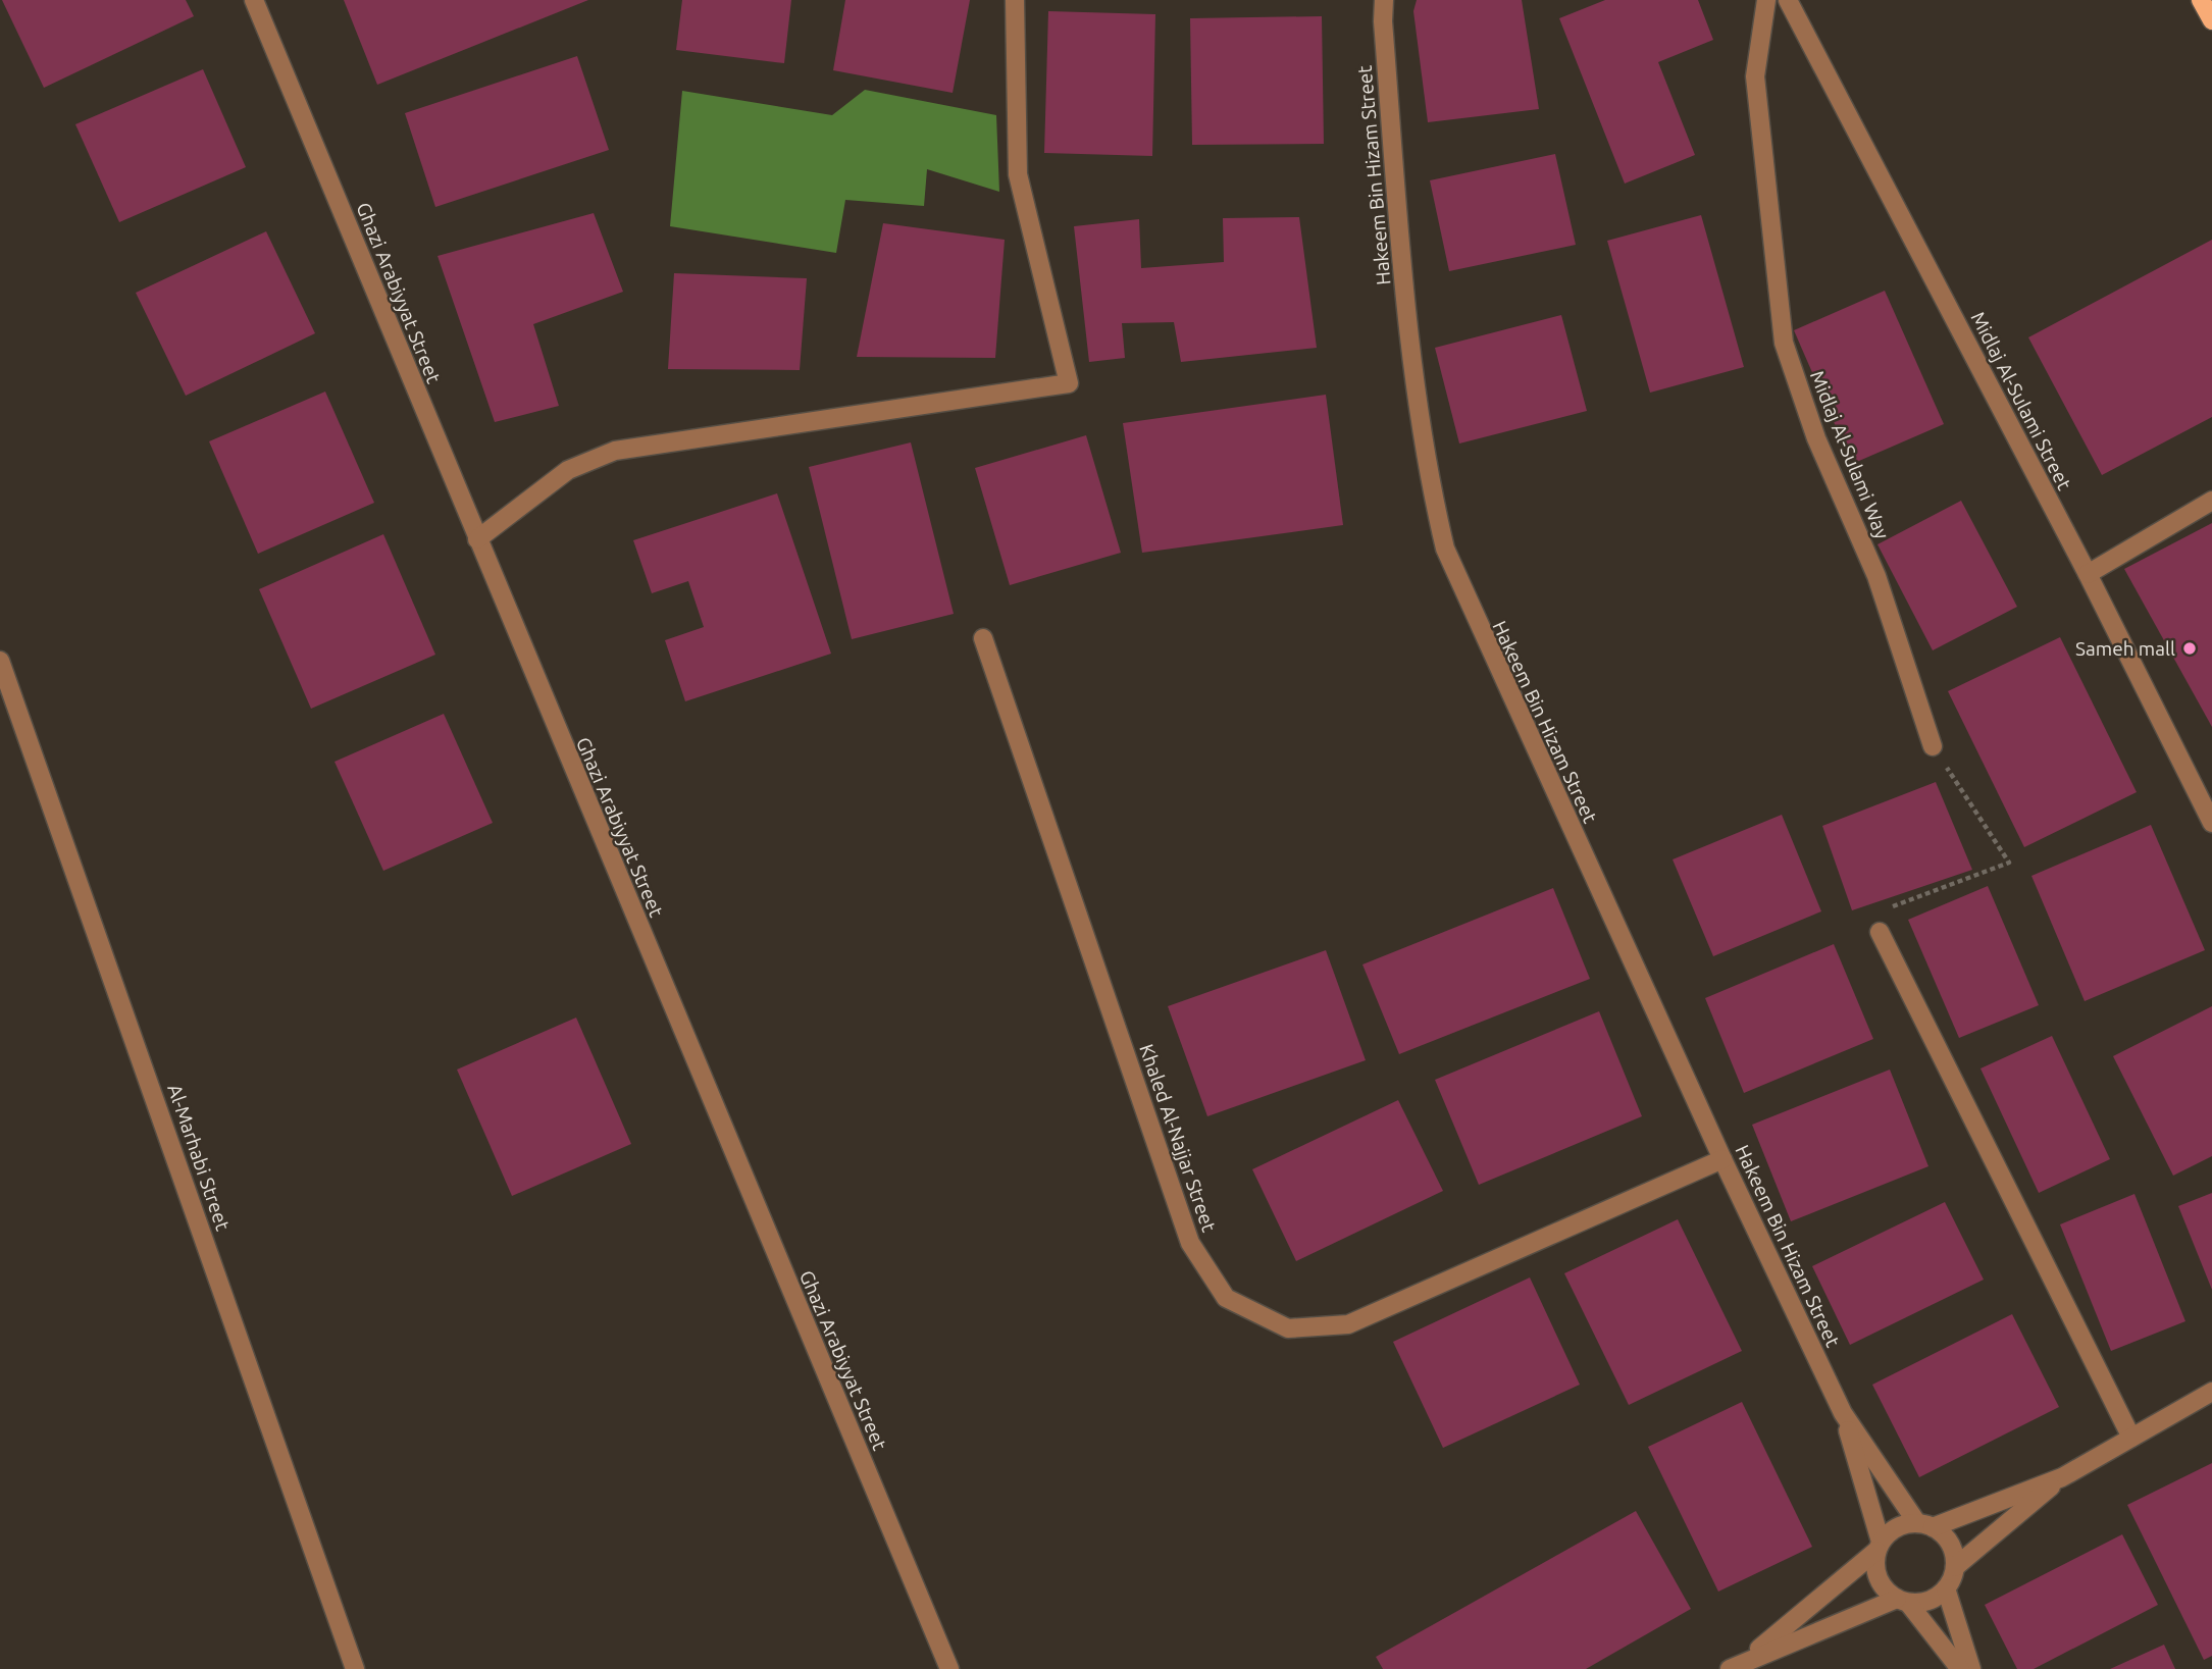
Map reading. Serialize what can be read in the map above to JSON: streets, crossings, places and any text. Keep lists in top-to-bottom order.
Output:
{
  "streets": {
    "street": [
      "Hakeem Bin Hizam Street",
      "Ghazi Arabiyyat Street",
      "Midlaj Al-Sulami Street",
      "Midlaj Al-Sulami Way",
      "Khaled Al-Najjar Street",
      "Al-Marhabi Street"
    ]
  },
  "crossings": [
    ["Hakeem Bin Hizam Street", "Khaled Al-Najjar Street"]
  ],
  "places": ["Sameh mall"]
}
